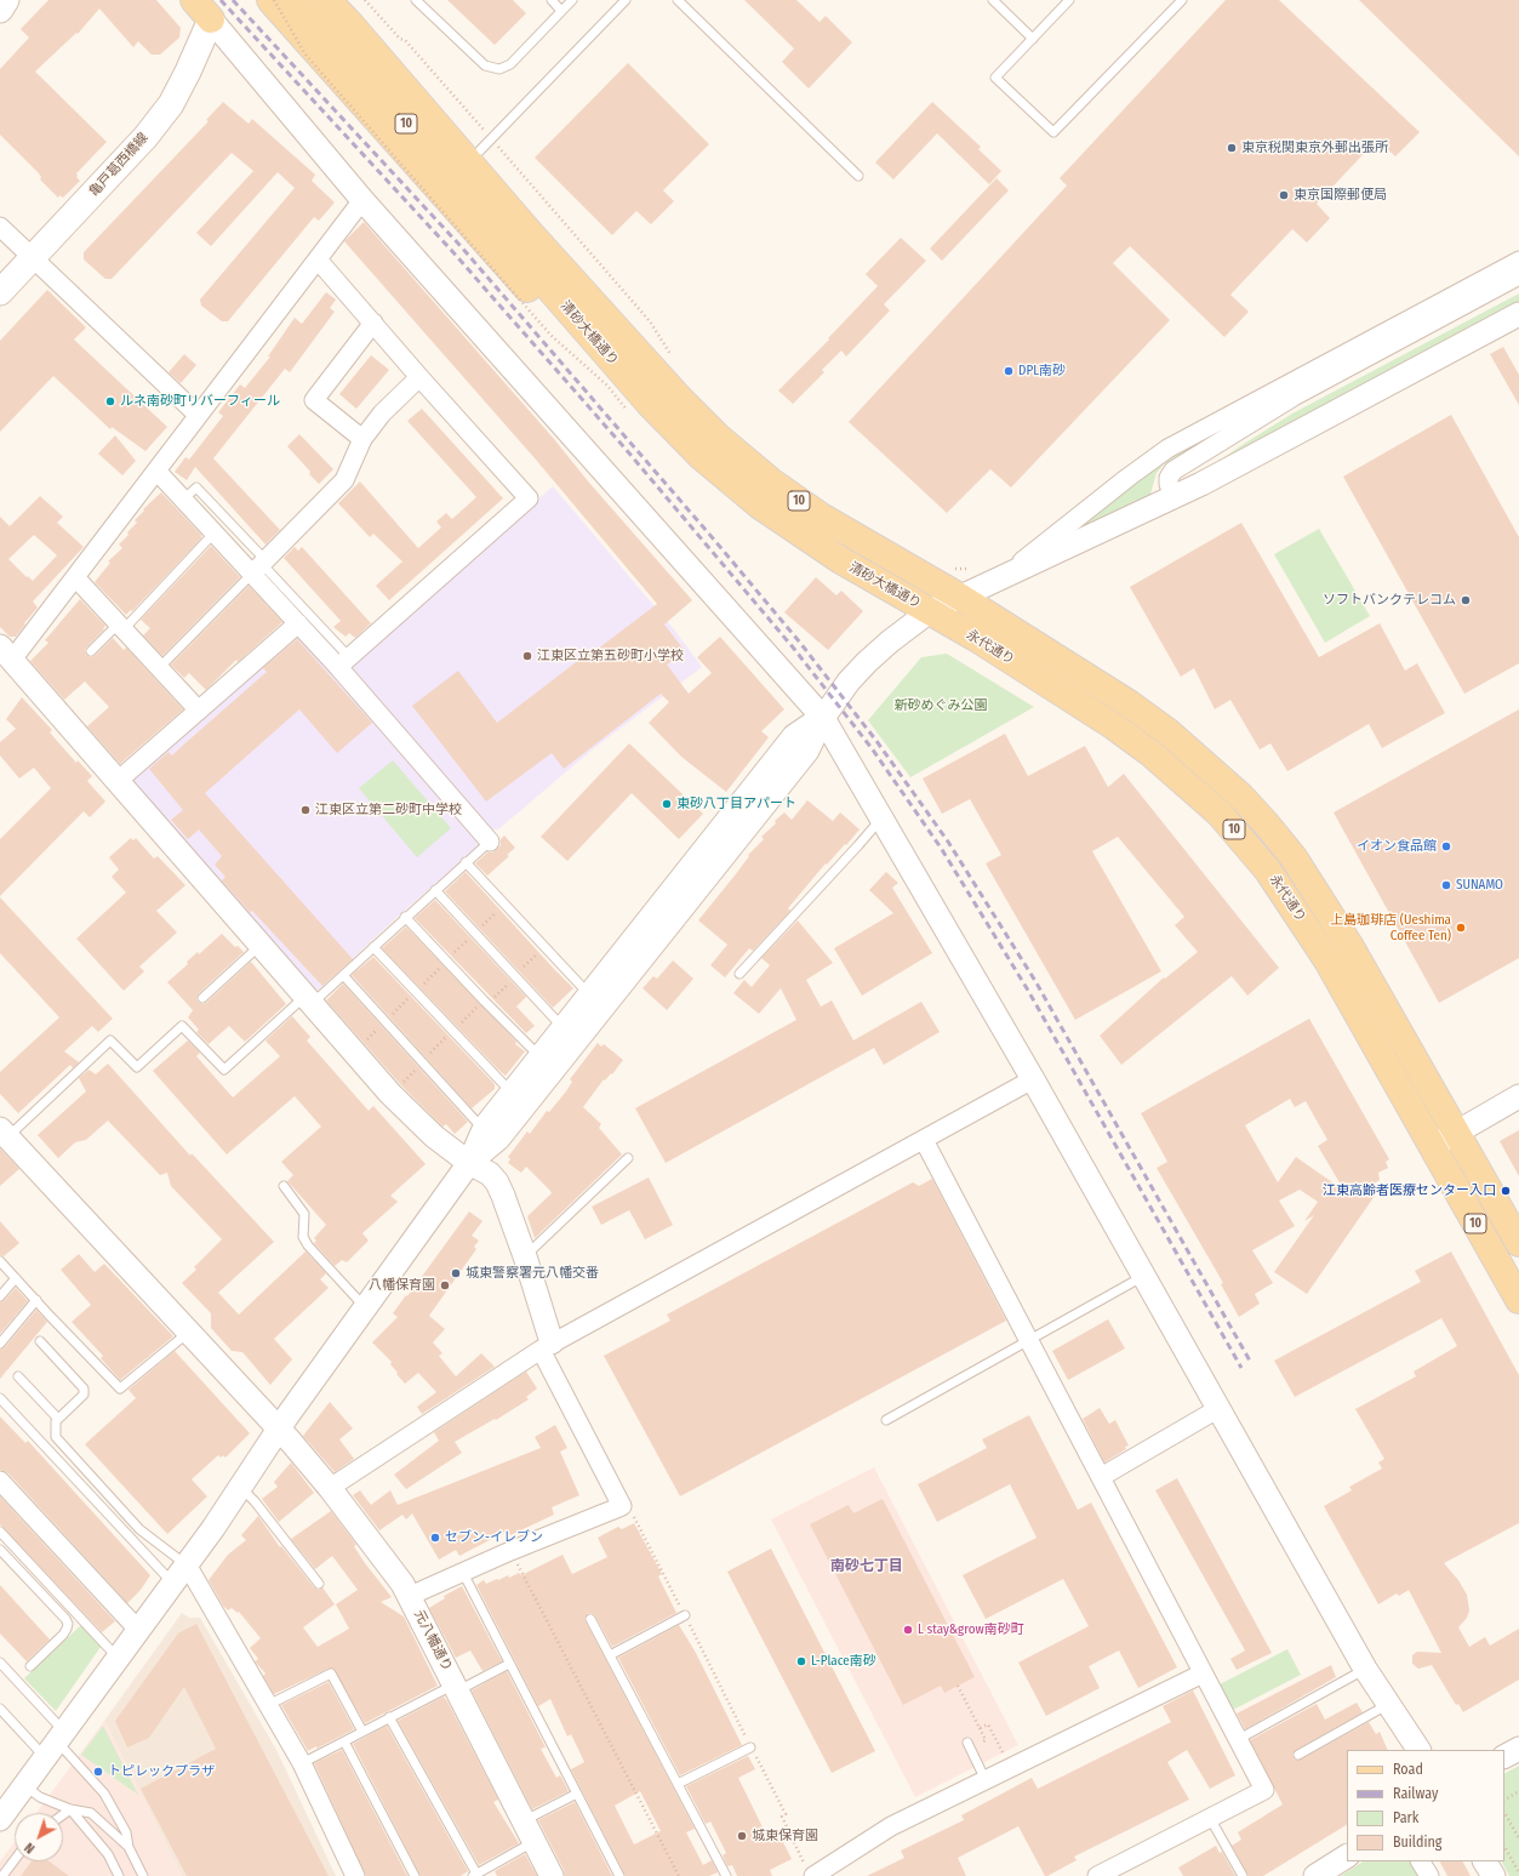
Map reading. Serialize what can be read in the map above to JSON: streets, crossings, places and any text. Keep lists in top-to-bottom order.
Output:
{
  "streets": {
    "main road": [
      "10",
      "亀戸葛西橋線",
      "清砂大橋通り",
      "永代通り"
    ],
    "street": ["元八幡通り"]
  },
  "crossings": [
    ["清砂大橋通り", "永代通り"]
  ],
  "districts": ["南砂七丁目"],
  "parks": ["新砂めぐみ公園"],
  "places": [
    "東京税関東京外郵出張所",
    "東京国際郵便局",
    "DPL南砂",
    "ルネ南砂町リバーフィール",
    "ソフトバンクテレコム",
    "江東区立第五砂町小学校",
    "東砂八丁目アパート",
    "江東区立第二砂町中学校",
    "イオン食品館",
    "SUNAMO",
    "上島珈琲店 (Ueshima Coffee Ten)",
    "江東高齢者医療センター入口",
    "城東警察署元八幡交番",
    "八幡保育園",
    "セブン-イレブン",
    "L stay&grow南砂町",
    "L-Place南砂",
    "トピレックプラザ",
    "城東保育園"
  ],
  "legend": [
    "Road",
    "Railway",
    "Park",
    "Building"
  ],
  "north": "bottom left"
}
